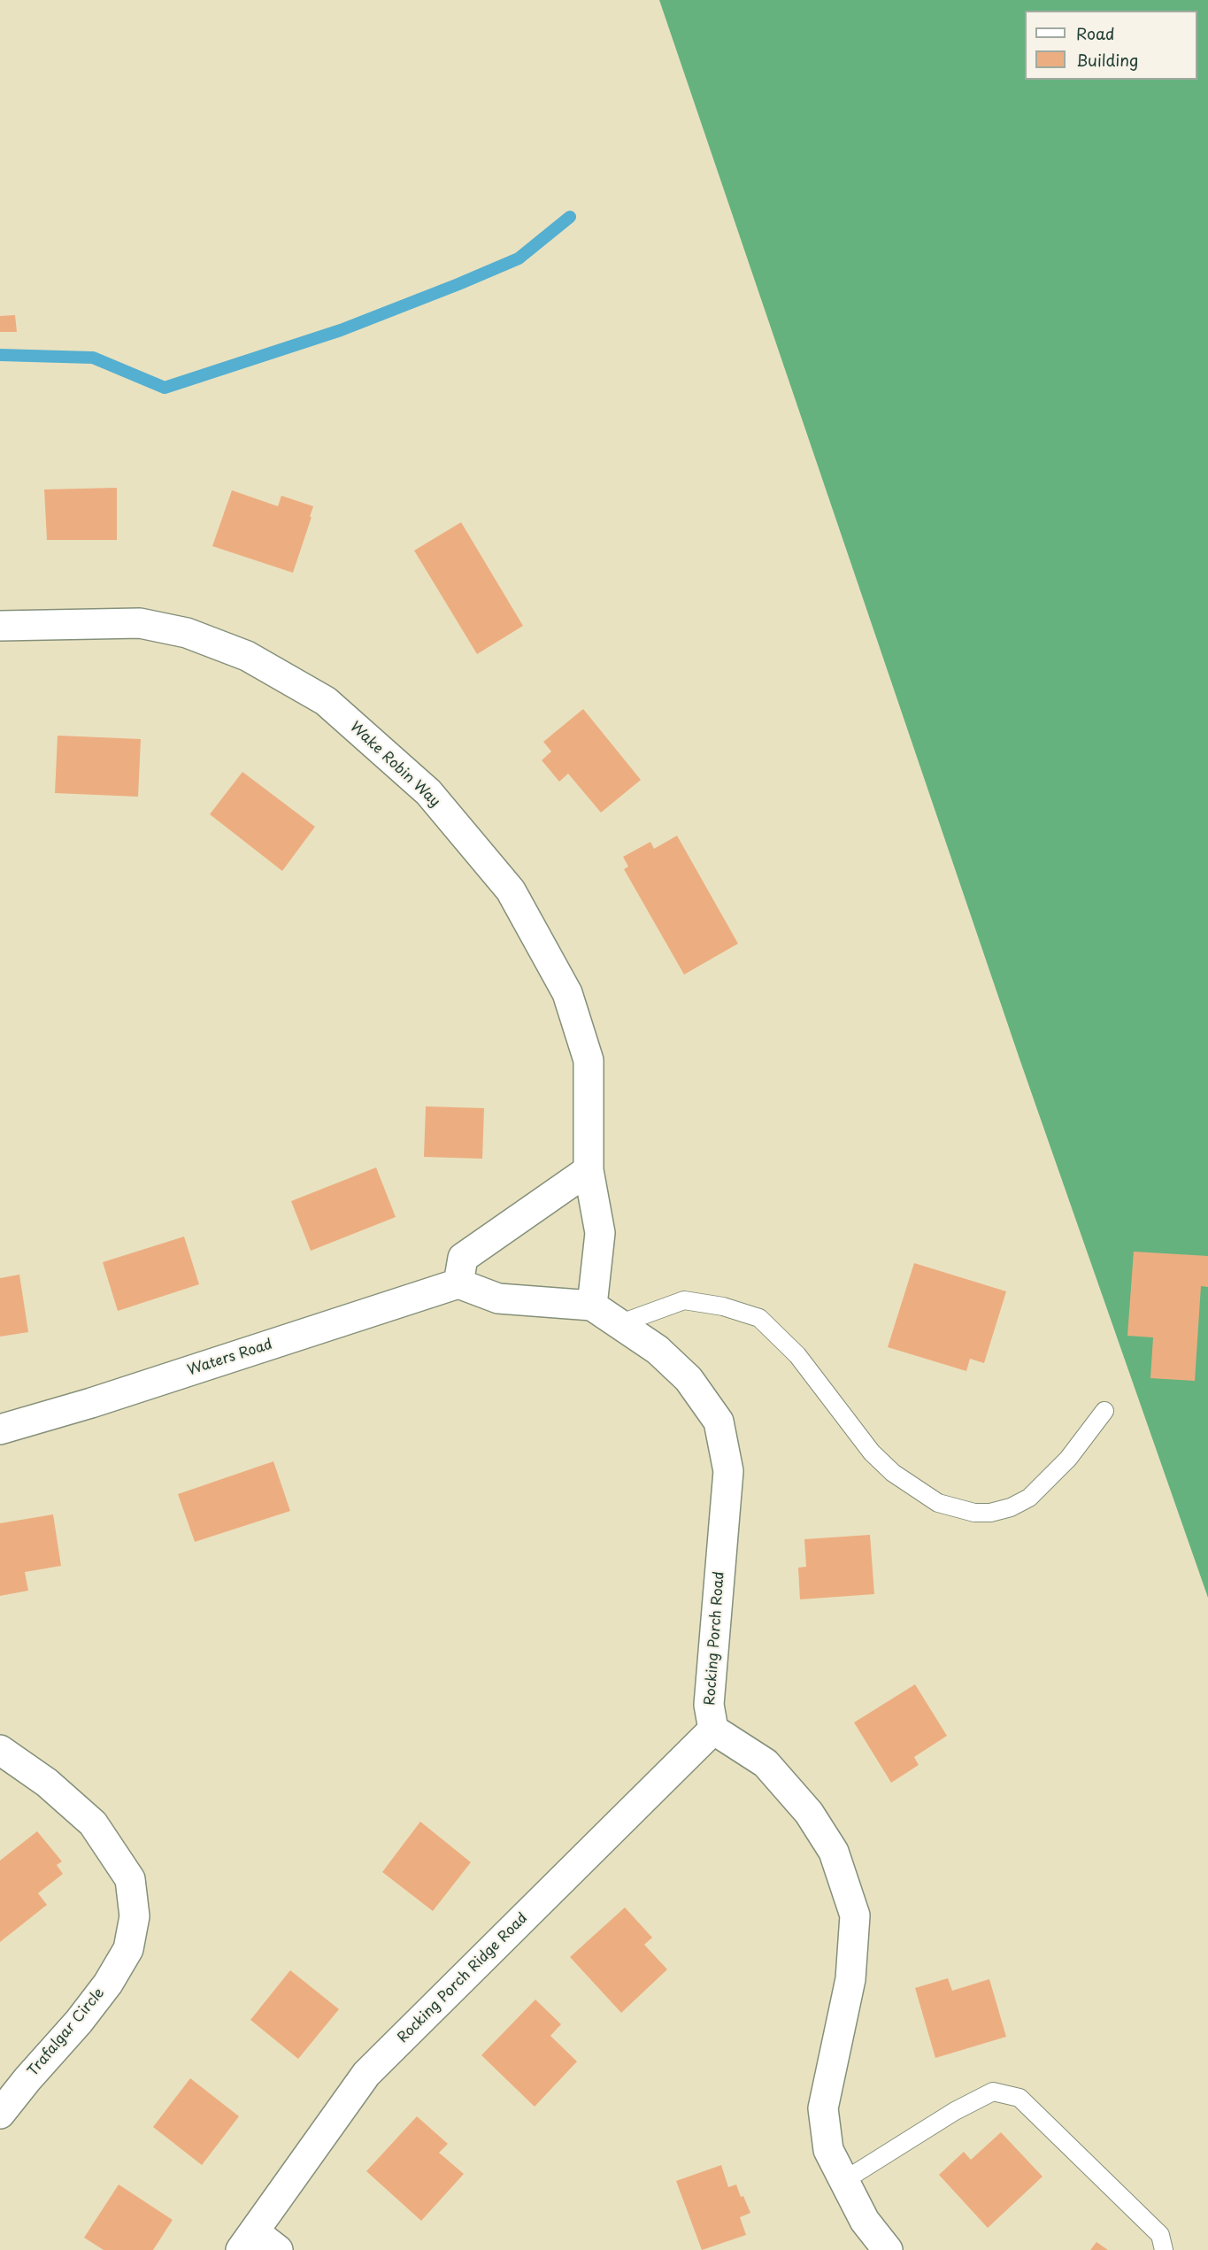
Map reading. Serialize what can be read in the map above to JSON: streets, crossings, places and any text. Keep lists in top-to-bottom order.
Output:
{
  "streets": {
    "street": [
      "Wake Robin Way",
      "Waters Road",
      "Rocking Porch Road",
      "Rocking Porch Ridge Road",
      "Trafalgar Circle"
    ]
  },
  "crossings": [
    ["Wake Robin Way", "Rocking Porch Road"],
    ["Rocking Porch Road", "Rocking Porch Ridge Road"]
  ],
  "legend": ["Road", "Building"]
}
